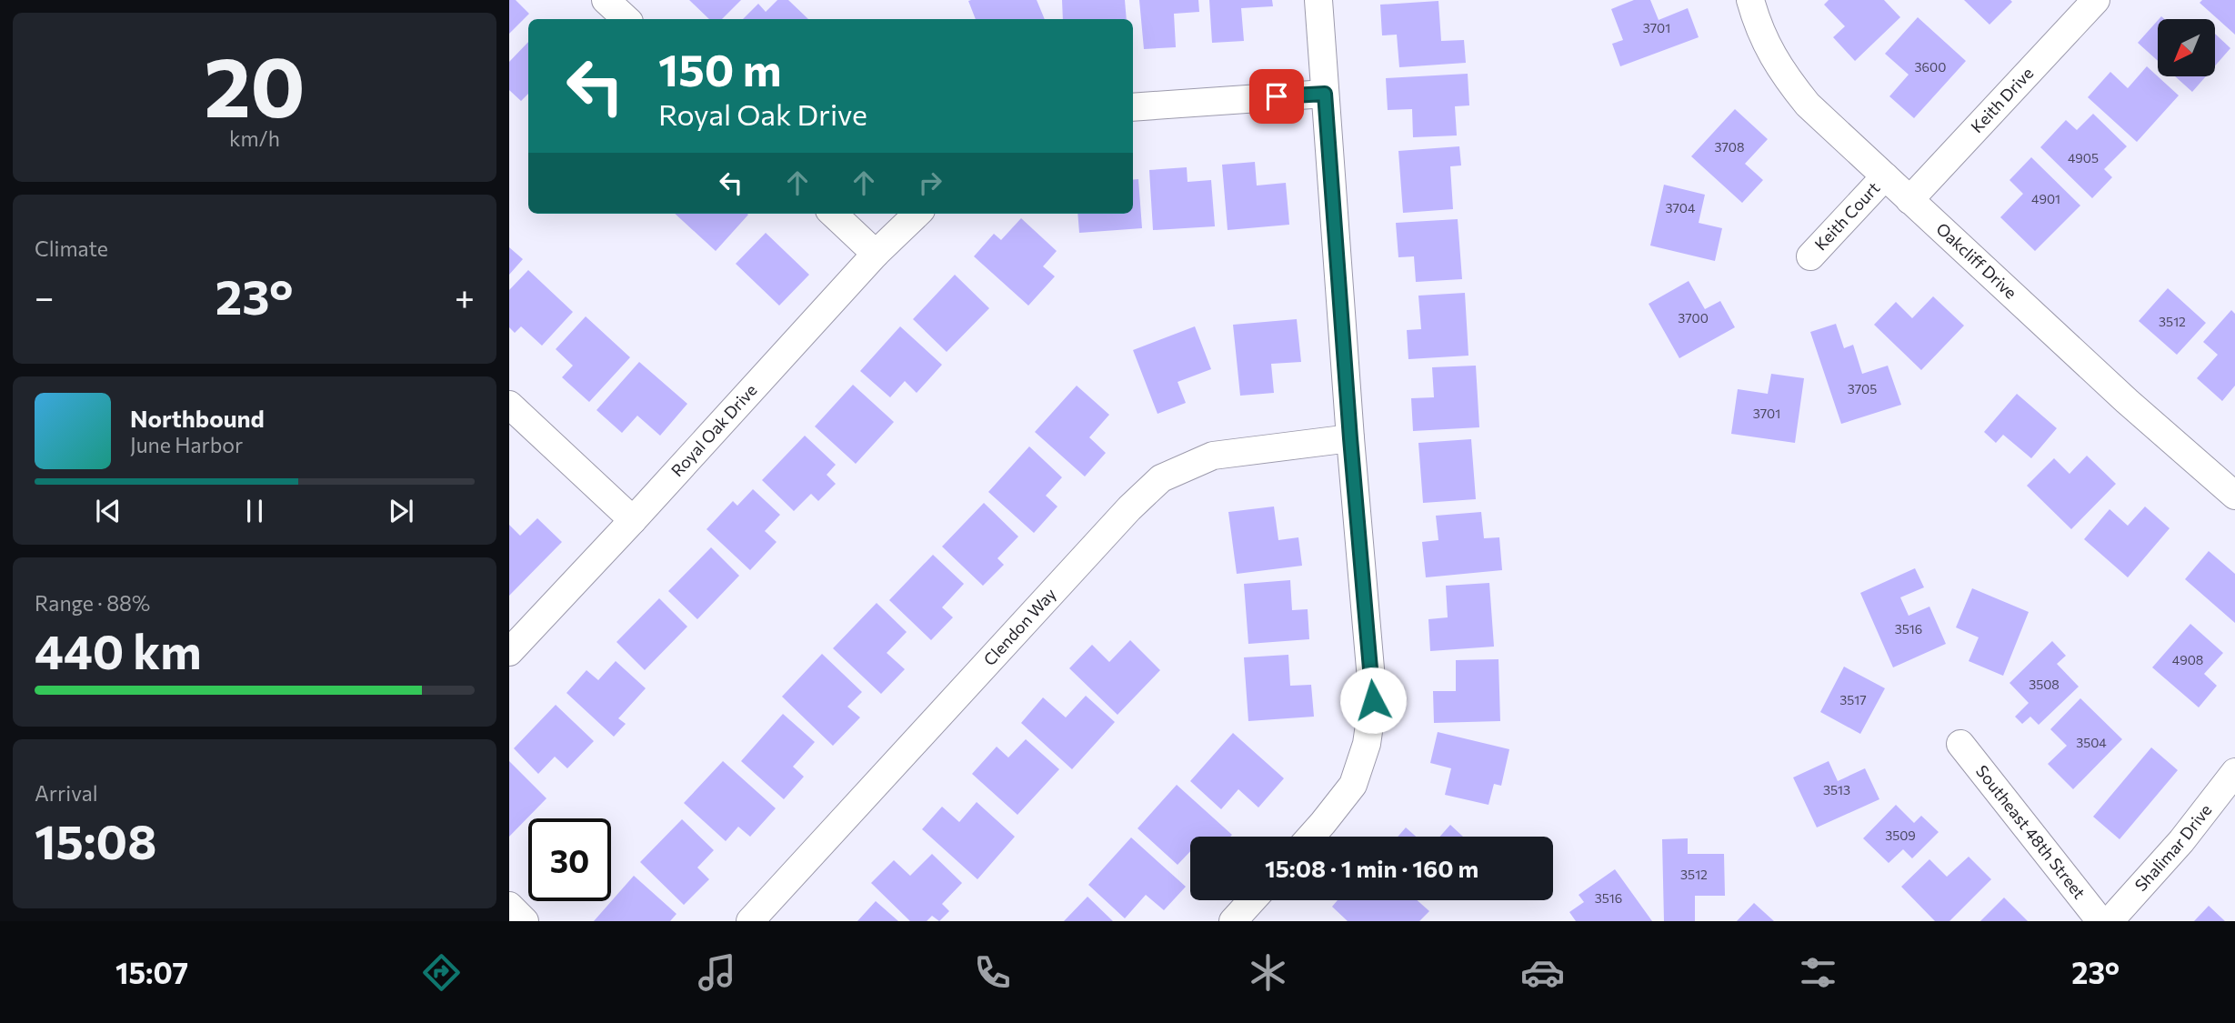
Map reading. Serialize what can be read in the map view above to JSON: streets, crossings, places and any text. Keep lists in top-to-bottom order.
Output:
{
  "streets": {
    "street": [
      "Keith Drive",
      "Keith Court",
      "Oakcliff Drive",
      "Royal Oak Drive",
      "Clendon Way",
      "Southeast 48th Street",
      "Shalimar Drive"
    ]
  },
  "crossings": [
    ["Keith Drive", "Oakcliff Drive"],
    ["Keith Court", "Oakcliff Drive"]
  ],
  "house_numbers": [
    "3701",
    "3600",
    "3708",
    "4905",
    "4901",
    "3704",
    "3700",
    "3512",
    "3705",
    "3701",
    "3516",
    "4908",
    "3508",
    "3517",
    "3504",
    "3513",
    "3509",
    "3512",
    "3516"
  ],
  "north": "bottom left",
  "page": {
    "tile": [
      ["20", "km/h"],
      "Climate",
      ["Range · 88%", "440 km"],
      ["Arrival", "15:08"]
    ],
    "turn": ["150 m", "Royal Oak Drive"],
    "heat": ["−", "23°", "+"],
    "song": ["Northbound", "June Harbor"],
    "limit": "30",
    "trip": "15:08 · 1 min · 160 m",
    "tabs": ["15:07", "23°"]
  }
}
